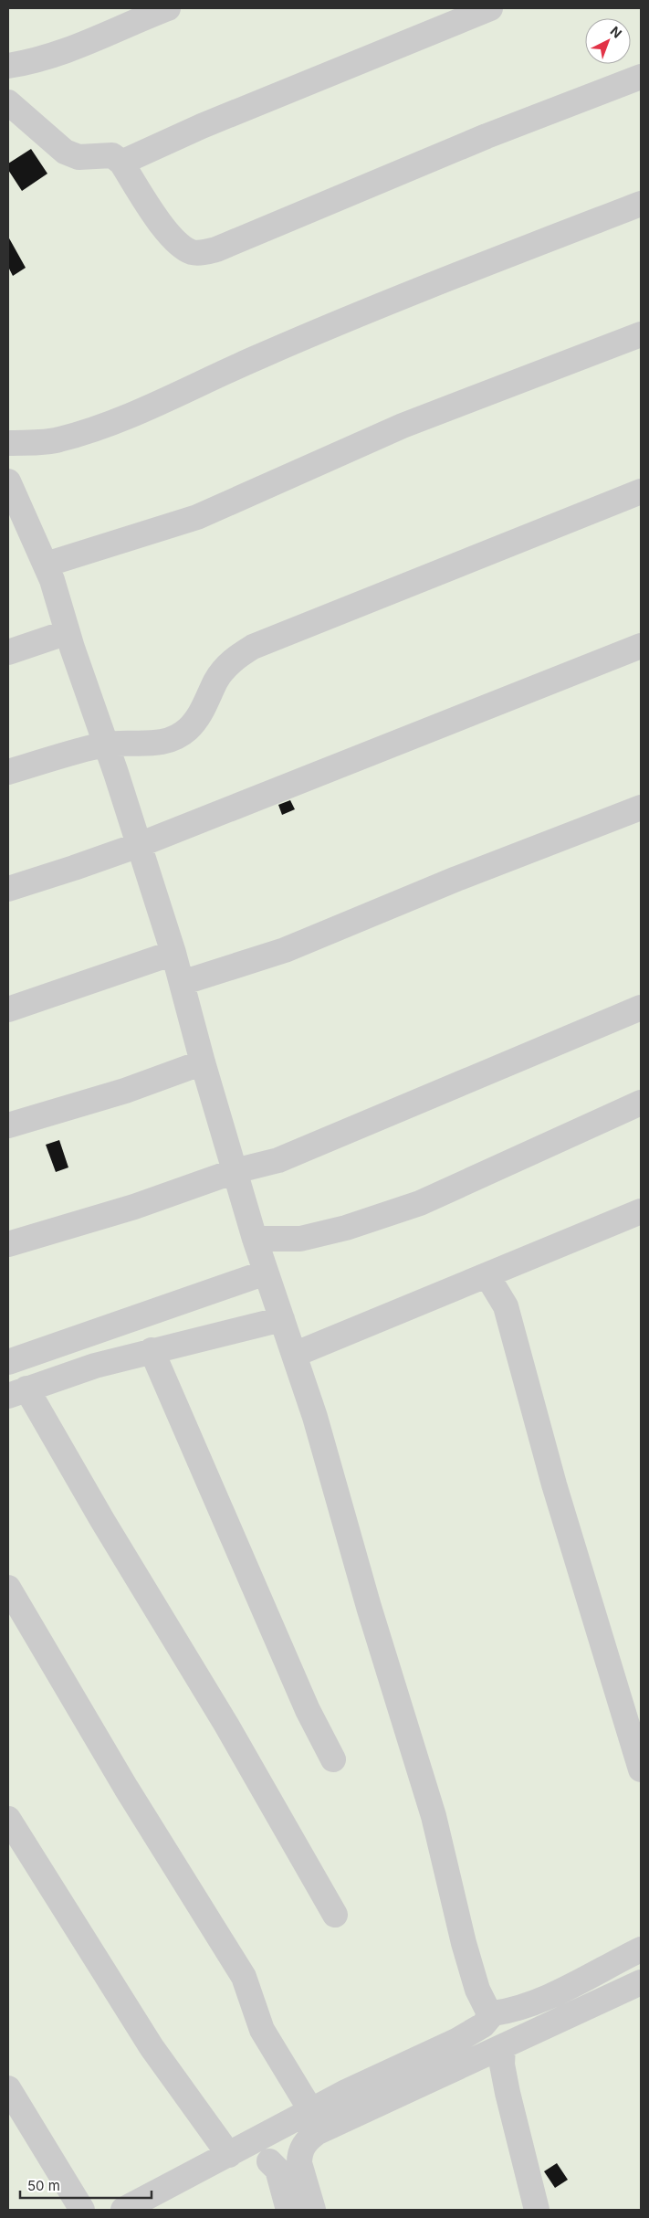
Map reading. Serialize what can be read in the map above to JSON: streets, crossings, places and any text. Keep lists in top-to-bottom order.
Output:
{
  "scale_bar": "50 m",
  "north": "top right"
}
